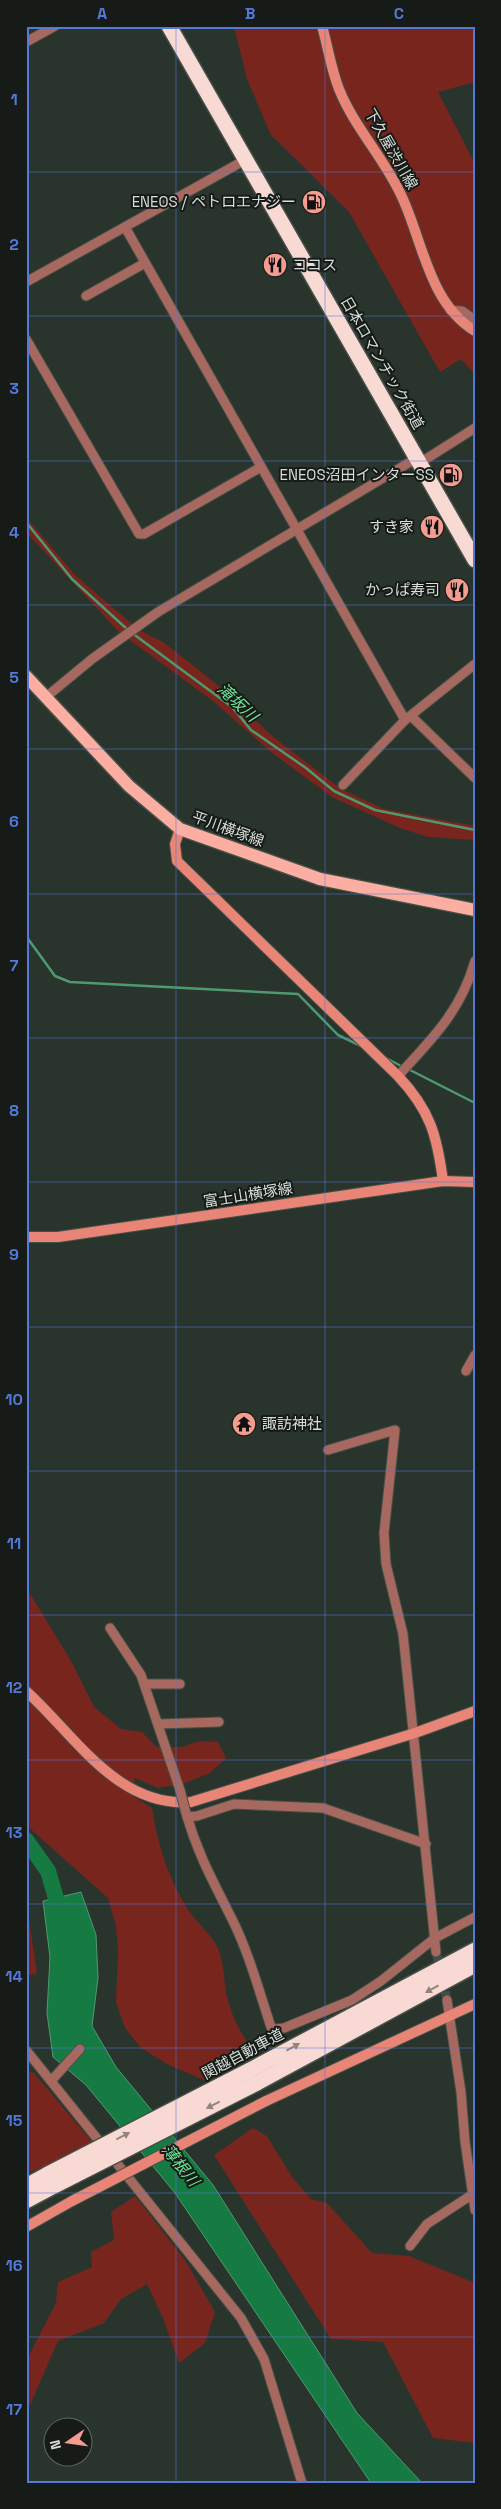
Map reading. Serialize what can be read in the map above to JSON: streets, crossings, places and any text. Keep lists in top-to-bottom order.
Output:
{
  "streets": {
    "highway": ["日本ロマンチック街道", "関越自動車道"],
    "main road": ["平川横塚線"],
    "street": ["下久屋渋川線", "富士山横塚線"]
  },
  "water": ["滝坂川", "薄根川"],
  "places": {
    "fuel station": ["ENEOS / ペトロエナジー", "ENEOS沼田インターSS"],
    "restaurant": ["ココス", "すき家", "かっぱ寿司"],
    "temple": ["諏訪神社"]
  },
  "north": "left",
  "grid": {
    "columns": ["A", "B", "C"],
    "rows": [
      "1",
      "2",
      "3",
      "4",
      "5",
      "6",
      "7",
      "8",
      "9",
      "10",
      "11",
      "12",
      "13",
      "14",
      "15",
      "16",
      "17"
    ]
  }
}
